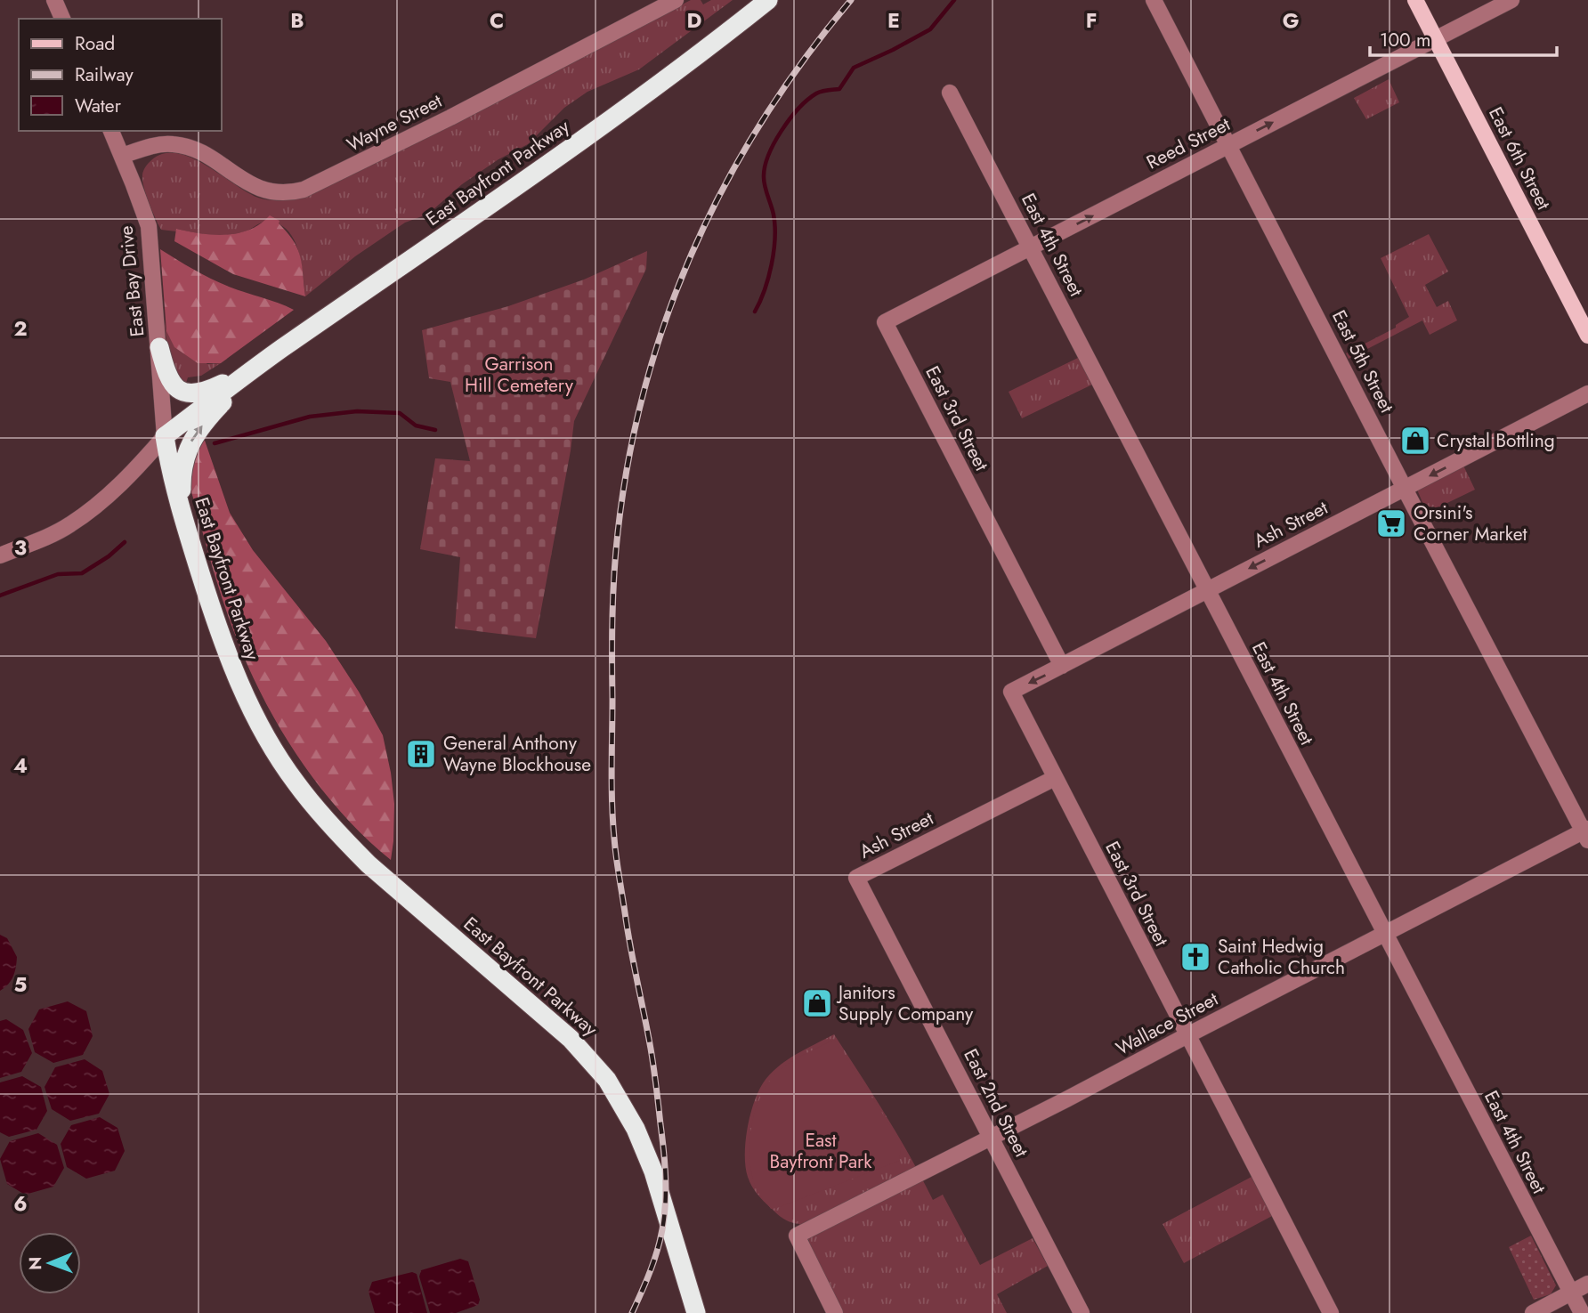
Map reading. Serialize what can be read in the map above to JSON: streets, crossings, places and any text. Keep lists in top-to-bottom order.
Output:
{
  "streets": {
    "highway": ["East Bayfront Parkway"],
    "main road": ["East 6th Street"],
    "street": [
      "Wayne Street",
      "Reed Street",
      "East 4th Street",
      "East Bay Drive",
      "East 5th Street",
      "East 3rd Street",
      "Ash Street",
      "Wallace Street",
      "East 2nd Street"
    ]
  },
  "crossings": [
    ["Wayne Street", "East Bay Drive"],
    ["Reed Street", "East 6th Street"],
    ["Reed Street", "East 4th Street"],
    ["Reed Street", "East 5th Street"],
    ["Reed Street", "East 3rd Street"],
    ["East Bayfront Parkway", "East Bay Drive"],
    ["East 4th Street", "Ash Street"],
    ["East 4th Street", "Wallace Street"],
    ["East 5th Street", "Ash Street"],
    ["East 5th Street", "Wallace Street"],
    ["East 3rd Street", "Ash Street"],
    ["East 3rd Street", "Wallace Street"],
    ["Ash Street", "East 2nd Street"],
    ["Wallace Street", "East 2nd Street"]
  ],
  "one_way": ["Reed Street", "Ash Street"],
  "parks": ["Garrison Hill Cemetery", "East Bayfront Park"],
  "places": {
    "shop": ["Crystal Bottling", "Janitors Supply Company"],
    "supermarket": ["Orsini's Corner Market"],
    "building": ["General Anthony Wayne Blockhouse"],
    "church": ["Saint Hedwig Catholic Church"]
  },
  "legend": ["Road", "Railway", "Water"],
  "scale_bar": "100 m",
  "north": "left",
  "grid": {
    "columns": [
      "B",
      "C",
      "D",
      "E",
      "F",
      "G"
    ],
    "rows": [
      "2",
      "3",
      "4",
      "5",
      "6"
    ]
  }
}
